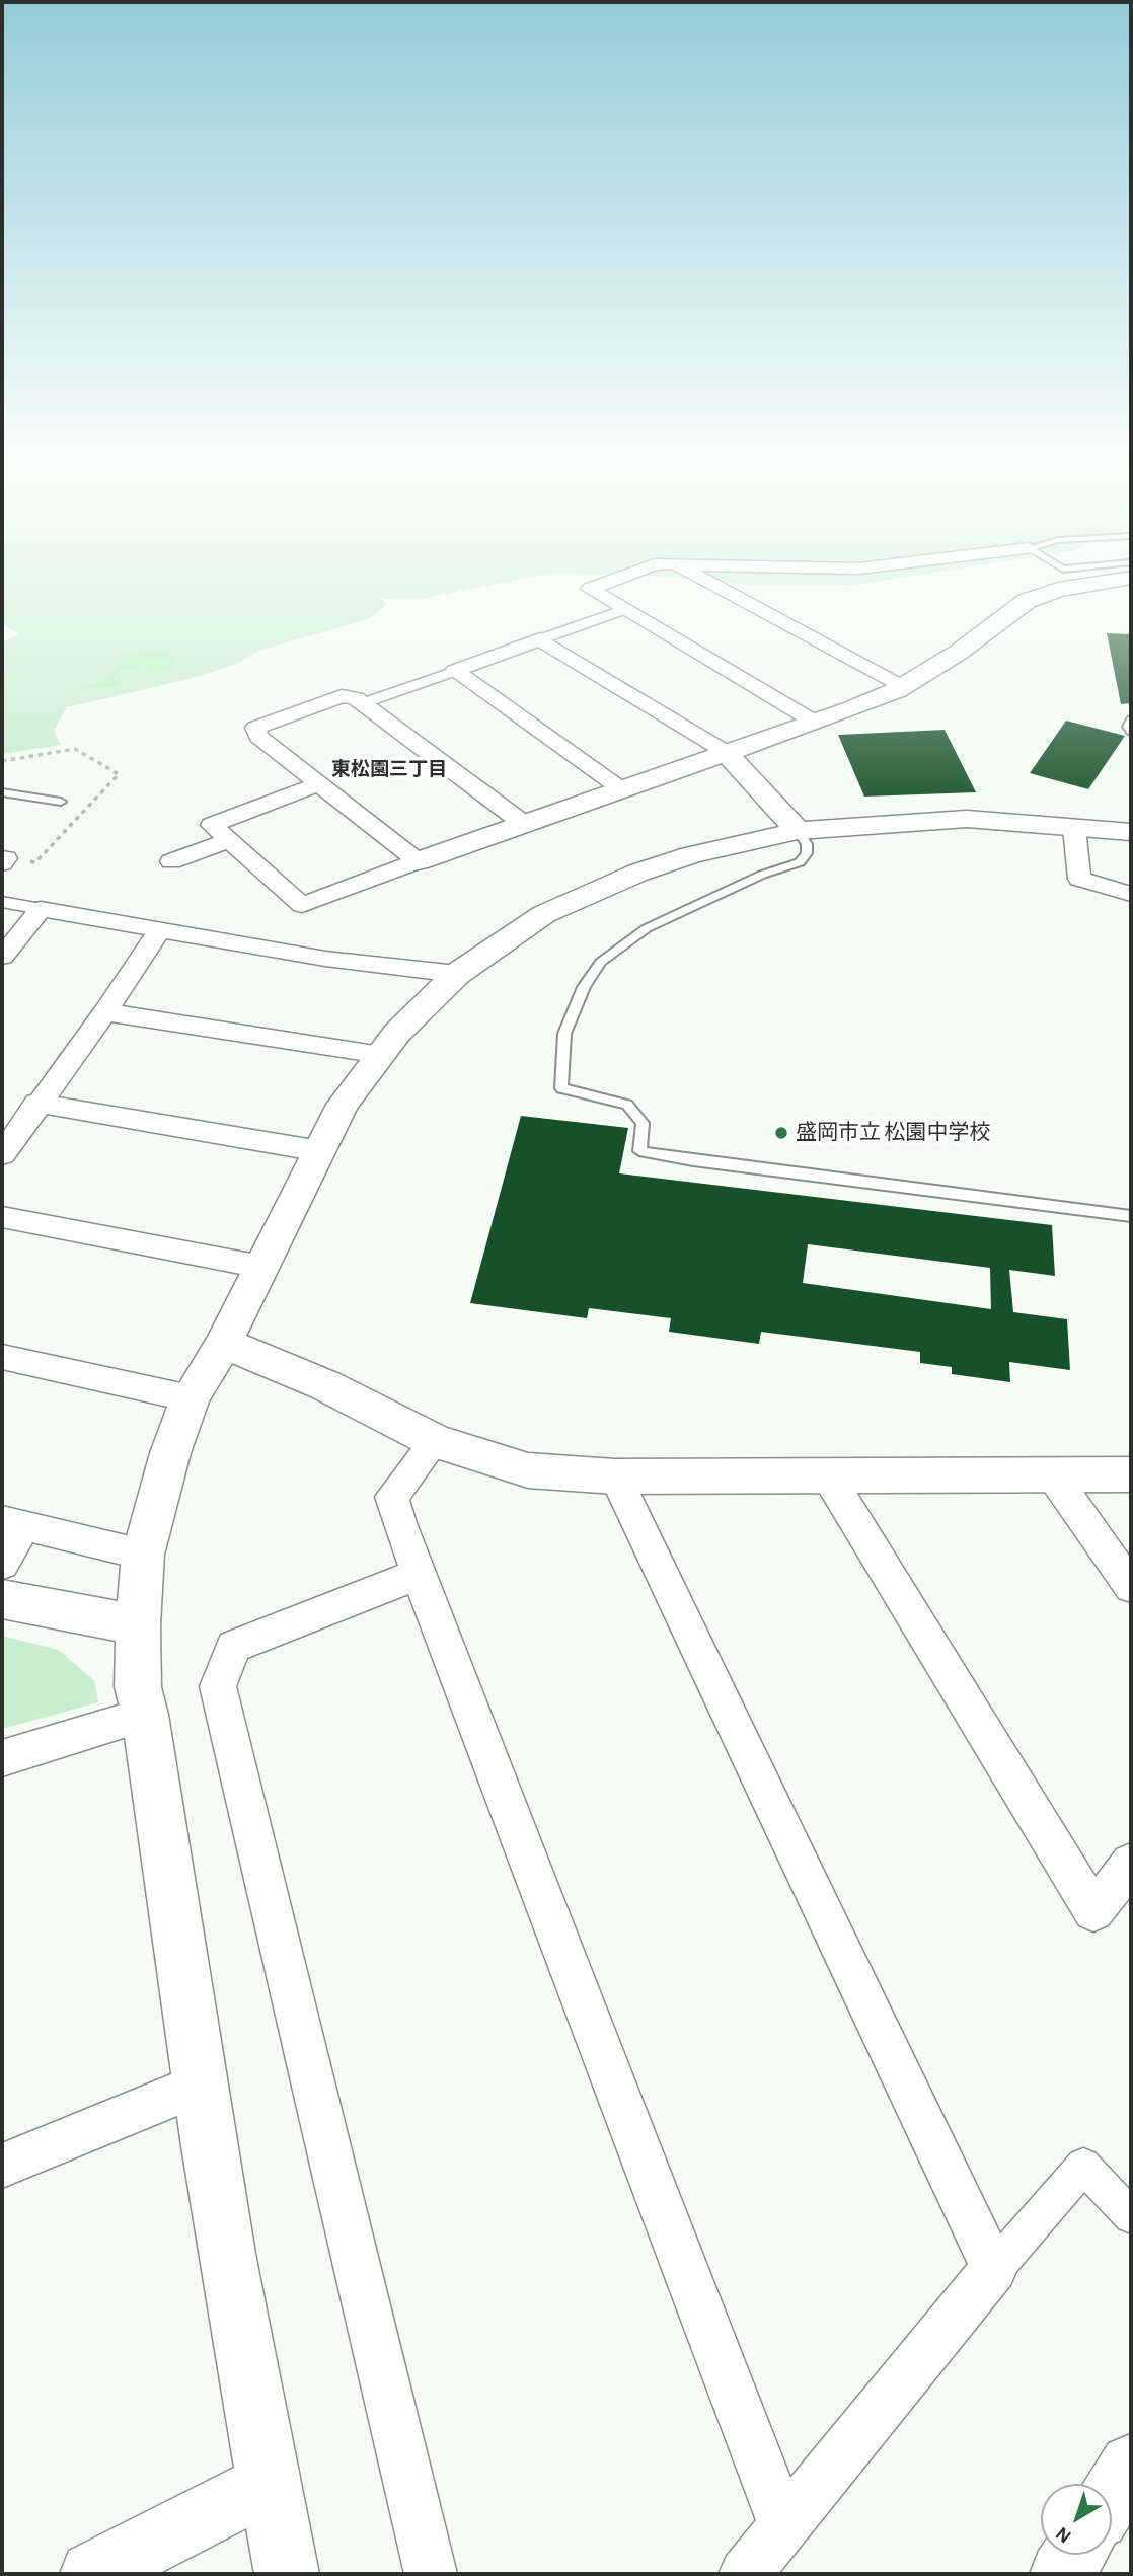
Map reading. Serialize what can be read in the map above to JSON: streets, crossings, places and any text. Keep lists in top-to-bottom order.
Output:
{
  "districts": ["東松園三丁目"],
  "places": ["盛岡市立 松園中学校"],
  "north": "bottom left"
}
